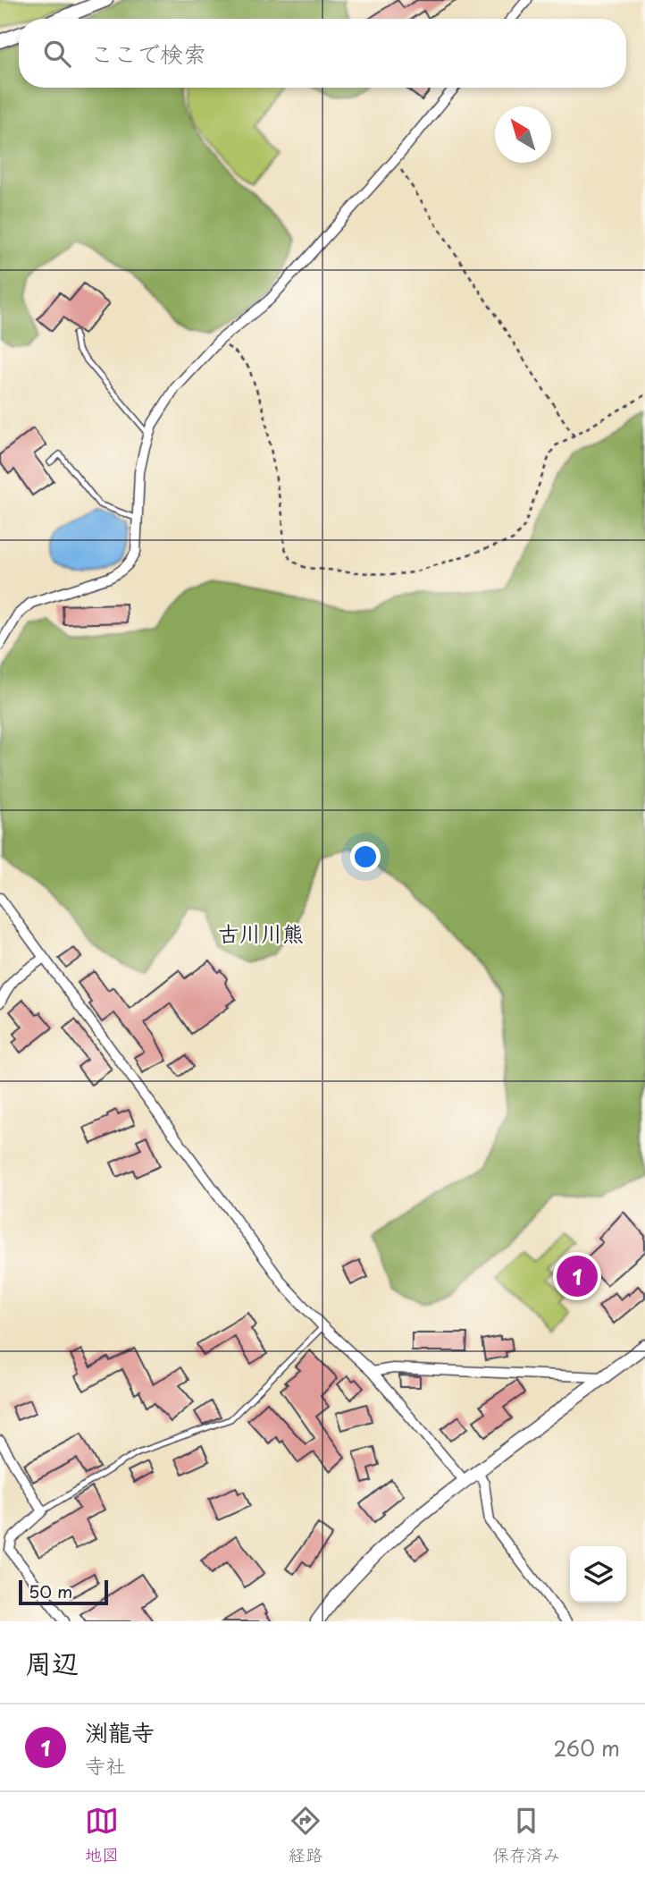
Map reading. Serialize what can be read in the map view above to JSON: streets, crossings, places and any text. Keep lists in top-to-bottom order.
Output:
{
  "districts": ["古川川熊"],
  "scale_bar": "50 m",
  "north": "top left",
  "page": {
    "search": "ここで検索",
    "pins": "1",
    "scale": "50 m",
    "heading": "周辺",
    "list": [
      {
        "mark": "1",
        "name": "渕龍寺",
        "note": "寺社",
        "value": "260 m"
      }
    ],
    "nav": ["地図", "経路", "保存済み"]
  }
}
